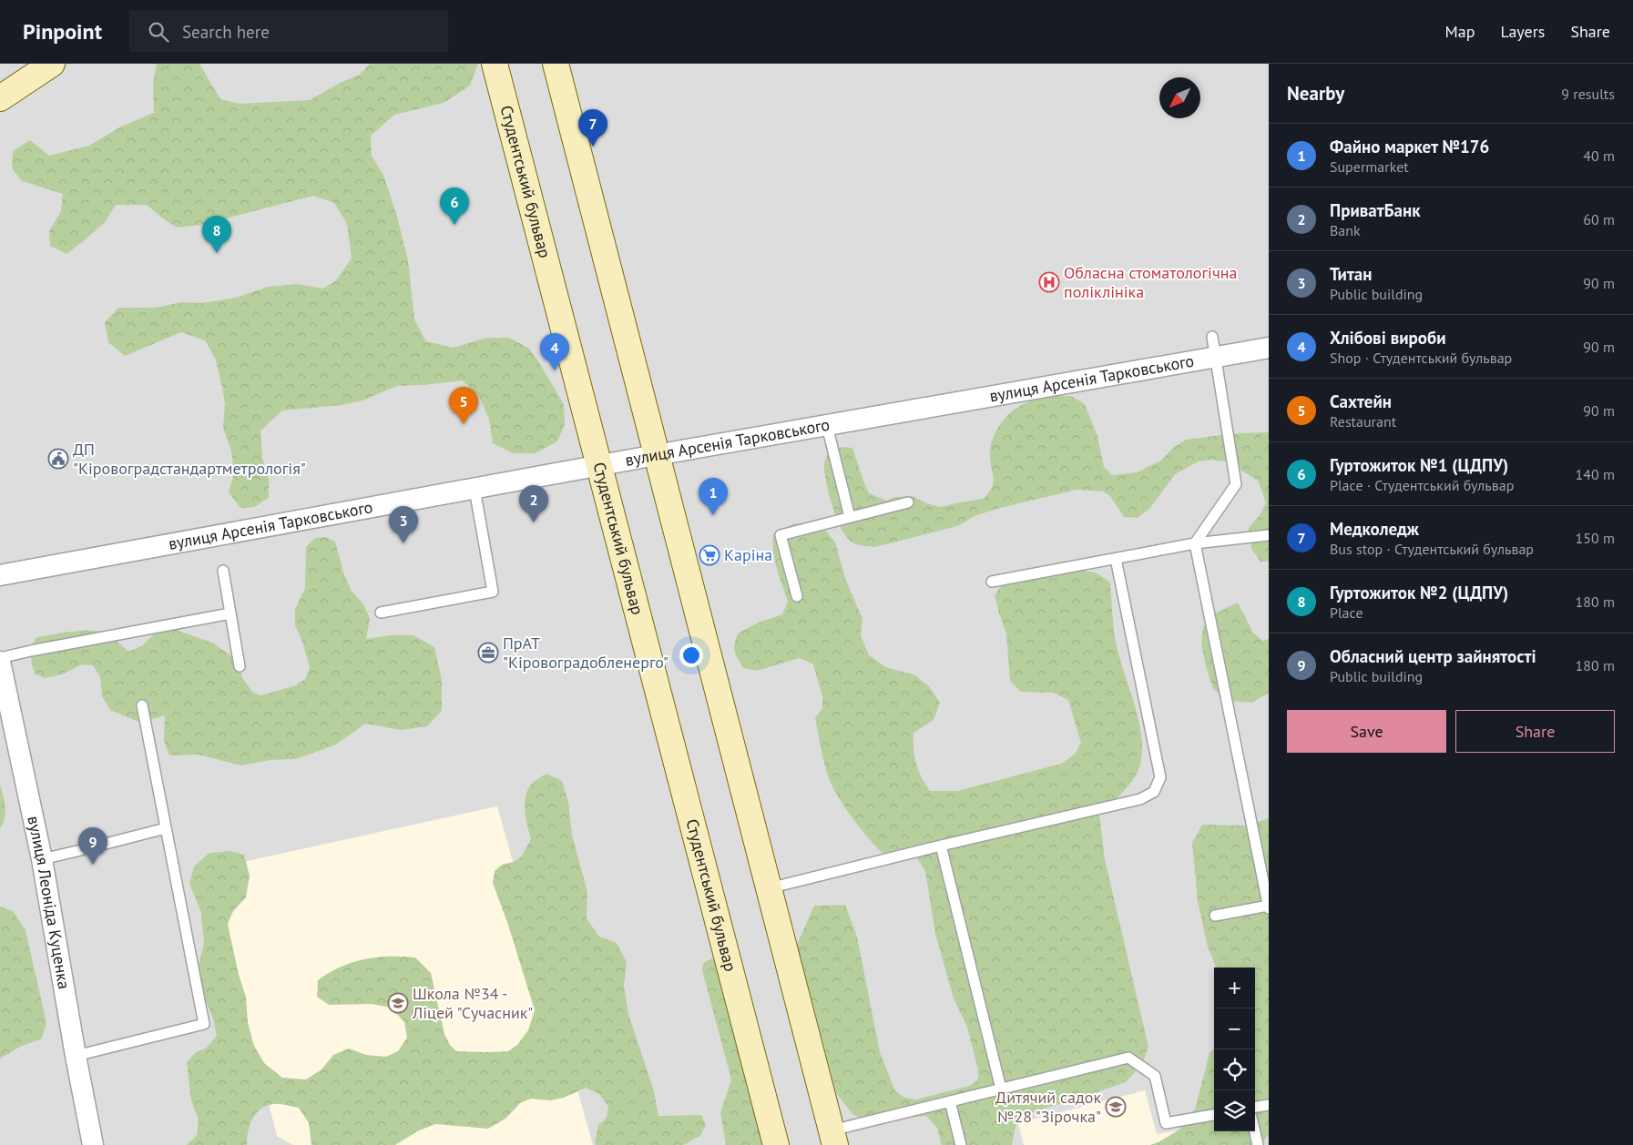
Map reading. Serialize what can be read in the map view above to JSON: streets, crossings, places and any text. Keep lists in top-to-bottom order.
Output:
{
  "streets": {
    "street": ["Студентський бульвар", "вулиця Арсенія Тарковського", "вулиця Леоніда Куценка"]
  },
  "crossings": [
    ["Студентський бульвар", "вулиця Арсенія Тарковського"]
  ],
  "places": {
    "hospital": ["Обласна стоматологічна поліклініка"],
    "public building": ["ДП \"Кіровоградстандартметрологія\""],
    "supermarket": ["Каріна"],
    "office": ["ПрАТ \"Кіровоградобленерго\""],
    "school or university": ["Школа №34 - Ліцей \"Сучасник\"", "Дитячий садок №28 \"Зірочка\""]
  },
  "north": "bottom left",
  "page": {
    "header": "Pinpoint",
    "search": "Search here",
    "nav": ["Map", "Layers", "Share"],
    "heading": ["Nearby", "9 results"],
    "pins": [
      "7",
      "6",
      "8",
      "4",
      "5",
      "1",
      "2",
      "3",
      "9"
    ],
    "list": [
      {
        "mark": "1",
        "name": "Файно маркет №176",
        "note": "Supermarket",
        "value": "40 m"
      },
      {
        "mark": "2",
        "name": "ПриватБанк",
        "note": "Bank",
        "value": "60 m"
      },
      {
        "mark": "3",
        "name": "Титан",
        "note": "Public building",
        "value": "90 m"
      },
      {
        "mark": "4",
        "name": "Хлібові вироби",
        "note": "Shop · Студентський бульвар",
        "value": "90 m"
      },
      {
        "mark": "5",
        "name": "Сахтейн",
        "note": "Restaurant",
        "value": "90 m"
      },
      {
        "mark": "6",
        "name": "Гуртожиток №1 (ЦДПУ)",
        "note": "Place · Студентський бульвар",
        "value": "140 m"
      },
      {
        "mark": "7",
        "name": "Медколедж",
        "note": "Bus stop · Студентський бульвар",
        "value": "150 m"
      },
      {
        "mark": "8",
        "name": "Гуртожиток №2 (ЦДПУ)",
        "note": "Place",
        "value": "180 m"
      },
      {
        "mark": "9",
        "name": "Обласний центр зайнятості",
        "note": "Public building",
        "value": "180 m"
      }
    ],
    "buttons": ["Save", "Share"],
    "map_buttons": ["+", "−"]
  }
}
